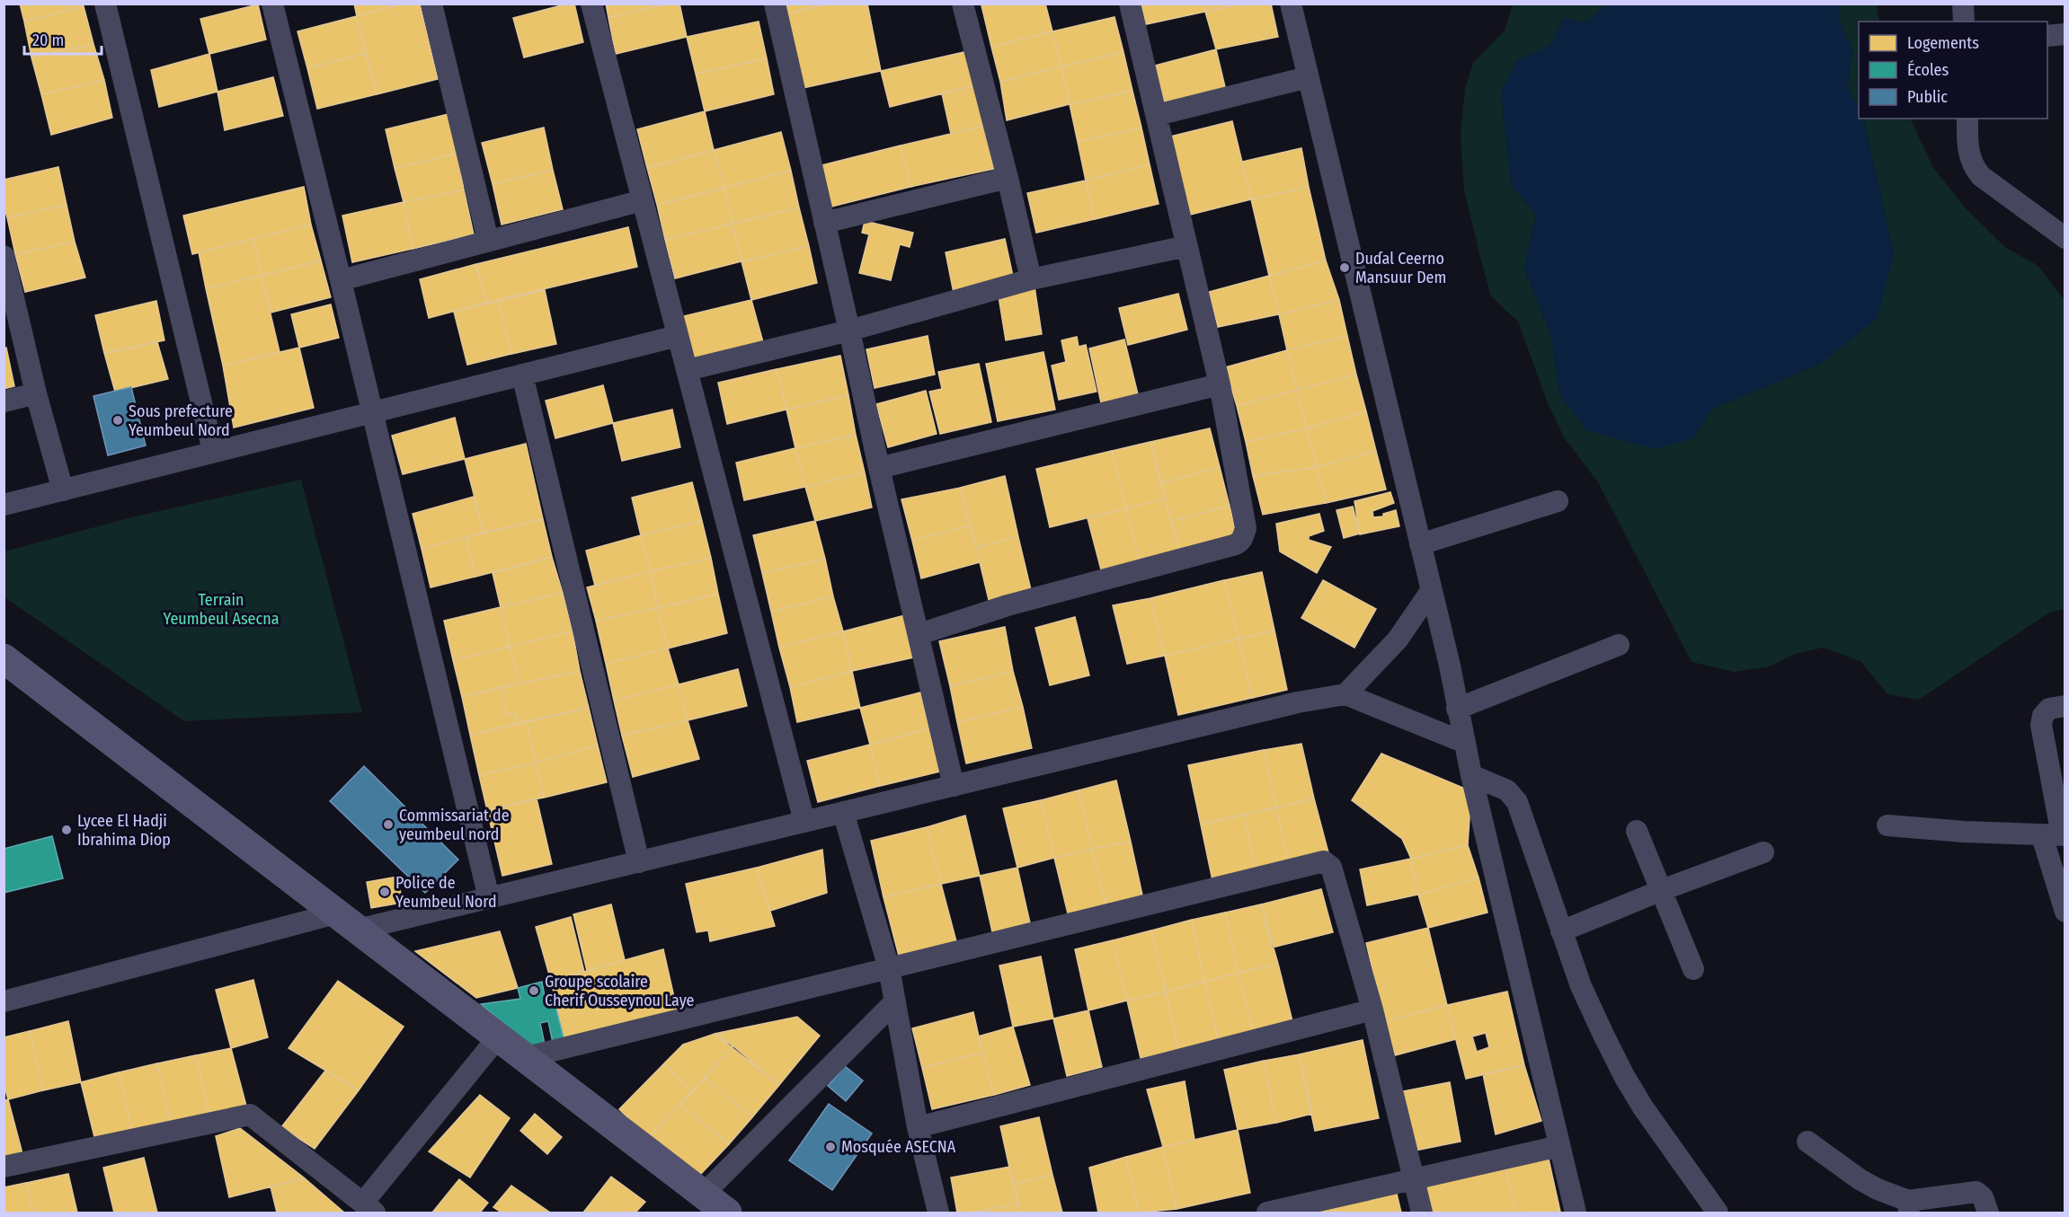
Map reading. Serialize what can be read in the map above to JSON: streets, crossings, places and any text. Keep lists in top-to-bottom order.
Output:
{
  "parks": ["Terrain Yeumbeul Asecna"],
  "places": [
    "Duɗal Ceerno Mansuur Dem",
    "Sous prefecture Yeumbeul Nord",
    "Commissariat de yeumbeul nord",
    "Lycee El Hadji Ibrahima Diop",
    "Police de Yeumbeul Nord",
    "Groupe scolaire Cherif Ousseynou Laye",
    "Mosquée ASECNA"
  ],
  "legend": ["Logements", "Écoles", "Public"],
  "scale_bar": "20 m"
}
